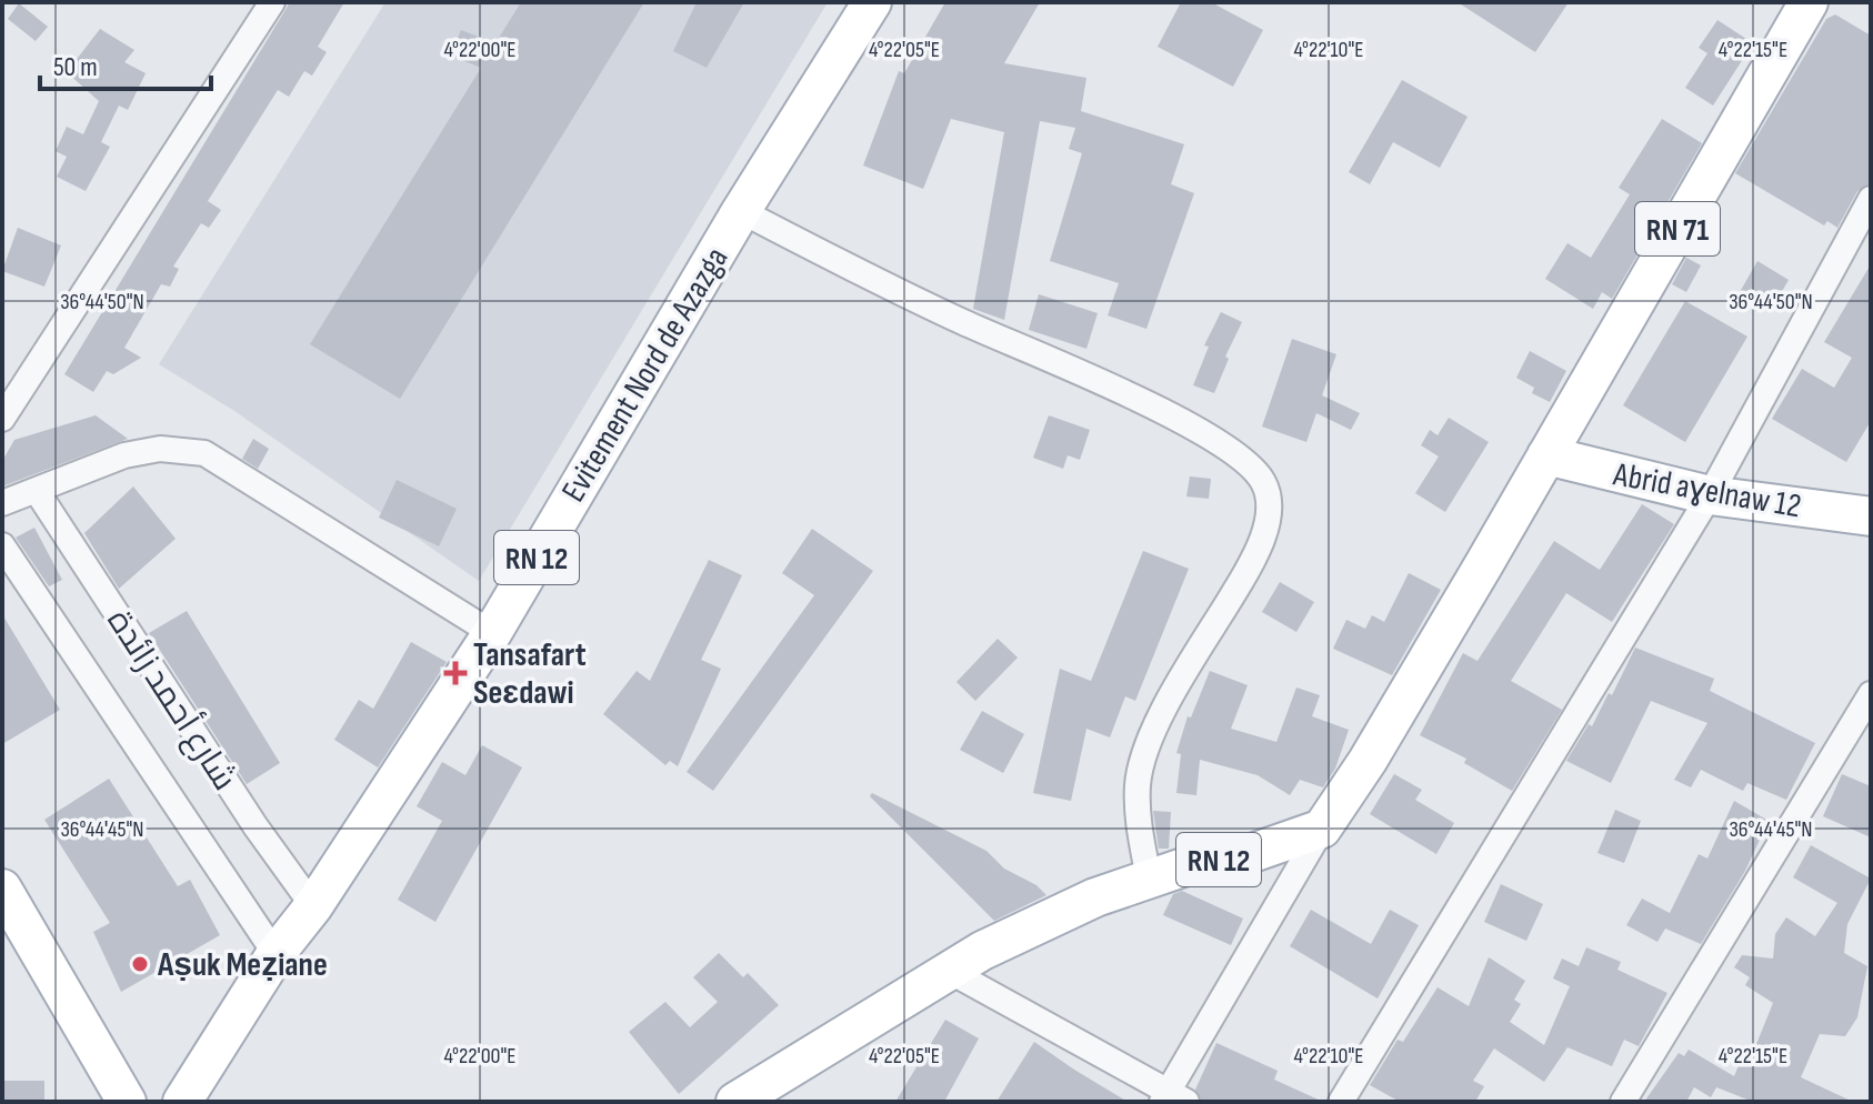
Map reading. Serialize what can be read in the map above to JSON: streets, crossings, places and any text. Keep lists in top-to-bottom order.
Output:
{
  "streets": {
    "main road": [
      "RN 71",
      "Evitement Nord de Azazga",
      "Abrid aɣelnaw 12",
      "RN 12"
    ],
    "street": ["شارع أحمد زائدة"]
  },
  "crossings": [
    ["RN 71", "Abrid aɣelnaw 12"],
    ["Evitement Nord de Azazga", "شارع أحمد زائدة"]
  ],
  "places": {
    "health": ["Tansafart Seɛdawi"],
    "other": ["Aṣuk Meẓiane"]
  },
  "scale_bar": "50 m",
  "coordinates": [
    "4°22'00\"E",
    "4°22'05\"E",
    "4°22'10\"E",
    "4°22'15\"E",
    "36°44'50\"N",
    "36°44'45\"N"
  ]
}
